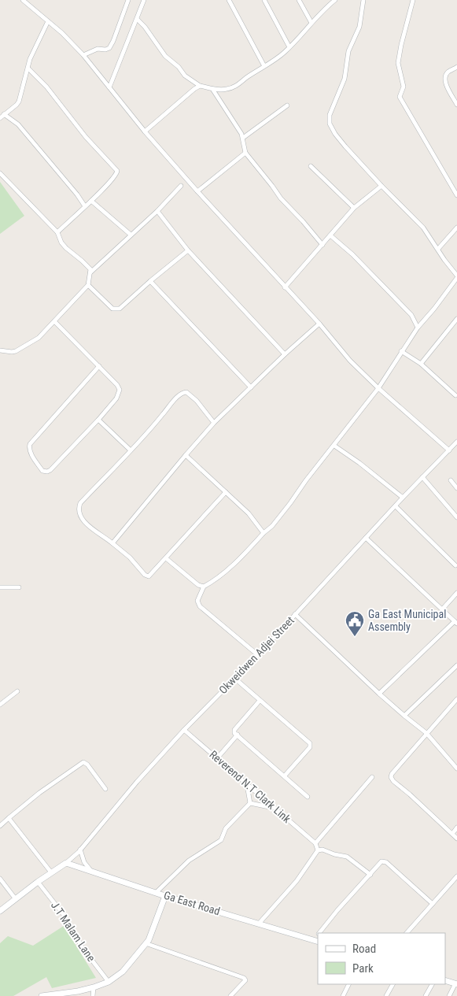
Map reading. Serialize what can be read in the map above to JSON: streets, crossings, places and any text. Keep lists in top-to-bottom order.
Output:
{
  "streets": {
    "street": [
      "Okweidwen Adjei Street",
      "Reverend N.T Clark Link",
      "Ga East Road",
      "J.T Malam Lane"
    ]
  },
  "crossings": [
    ["Okweidwen Adjei Street", "Reverend N.T Clark Link"],
    ["Okweidwen Adjei Street", "Ga East Road"]
  ],
  "places": {
    "public building": ["Ga East Municipal Assembly"]
  },
  "legend": ["Road", "Park"]
}
